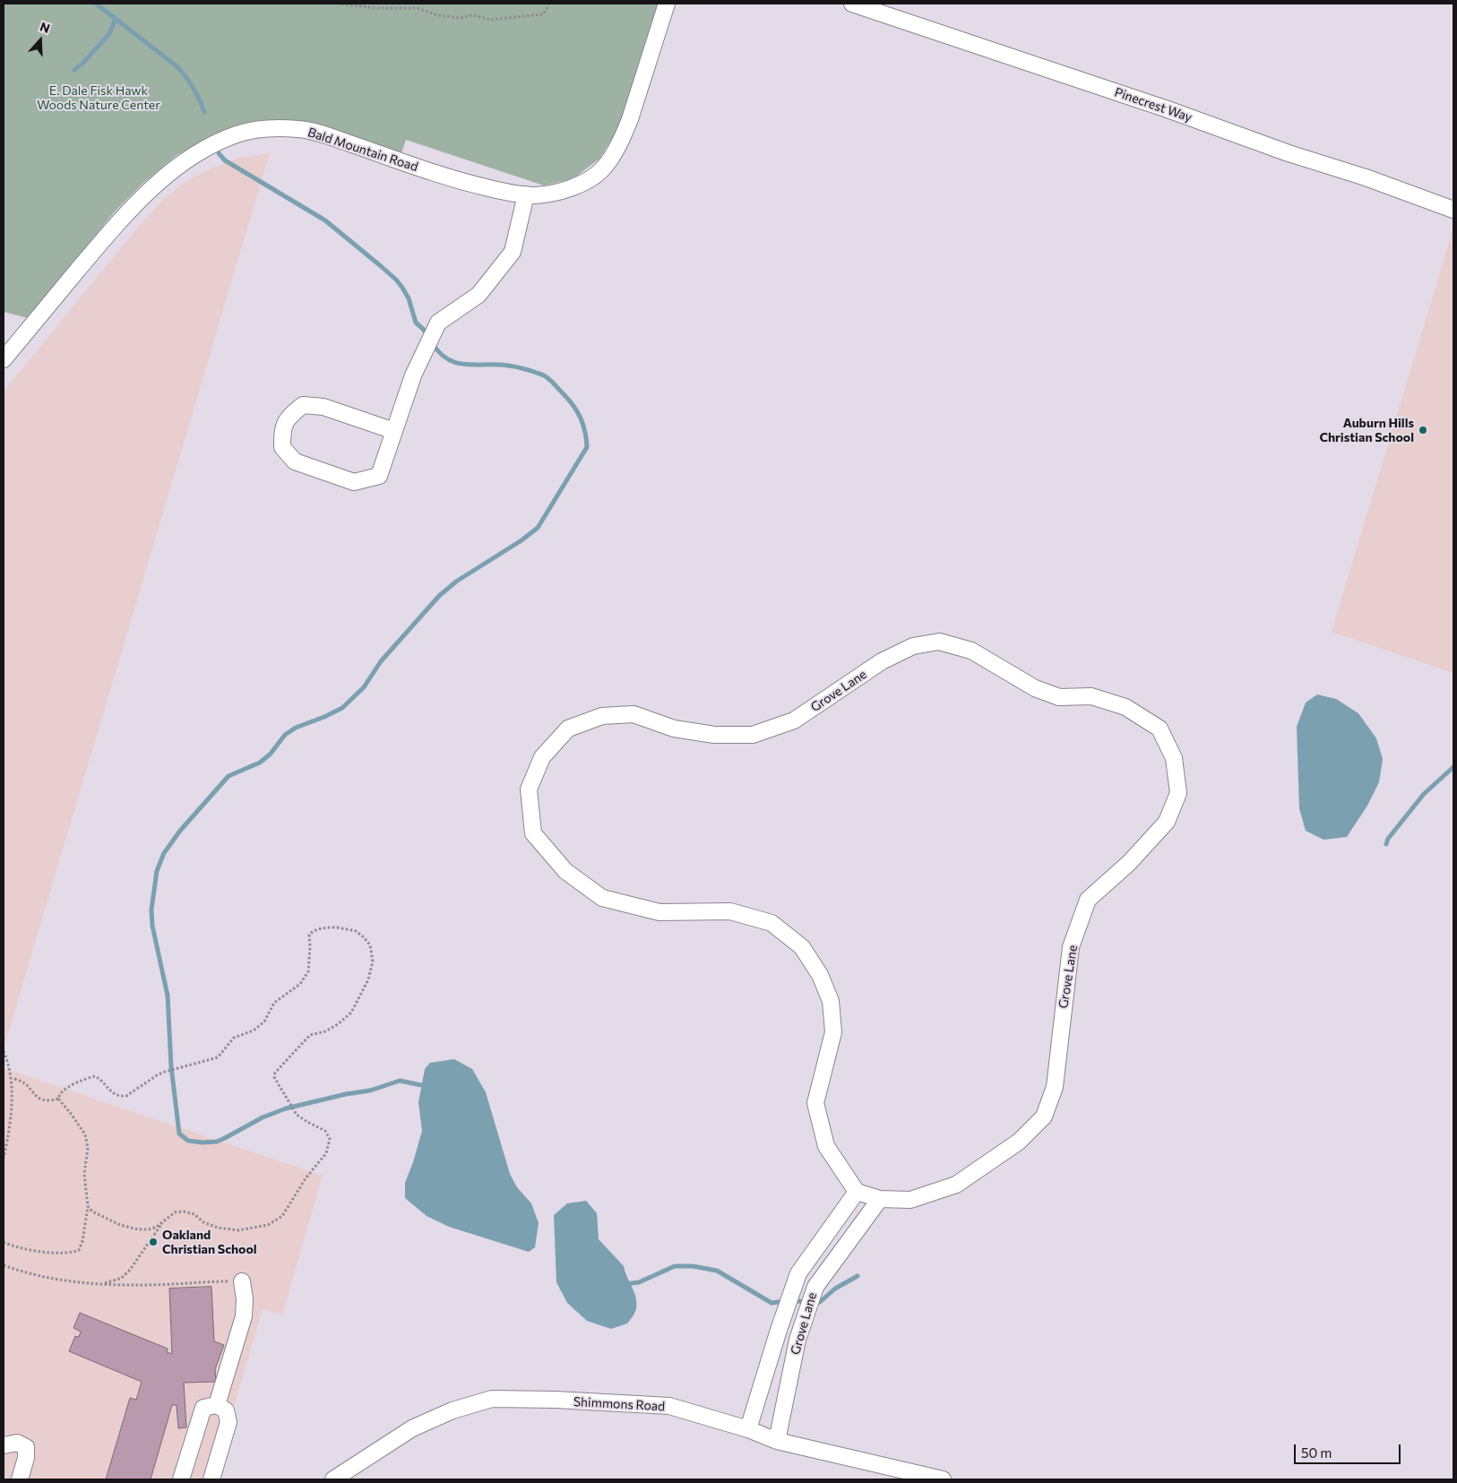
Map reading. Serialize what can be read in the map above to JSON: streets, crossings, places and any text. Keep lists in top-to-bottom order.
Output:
{
  "streets": {
    "street": [
      "Pinecrest Way",
      "Bald Mountain Road",
      "Grove Lane",
      "Shimmons Road"
    ]
  },
  "crossings": [
    ["Grove Lane", "Shimmons Road"]
  ],
  "parks": ["E. Dale Fisk Hawk Woods Nature Center"],
  "places": ["Auburn Hills Christian School", "Oakland Christian School"],
  "scale_bar": "50 m",
  "north": "top"
}
